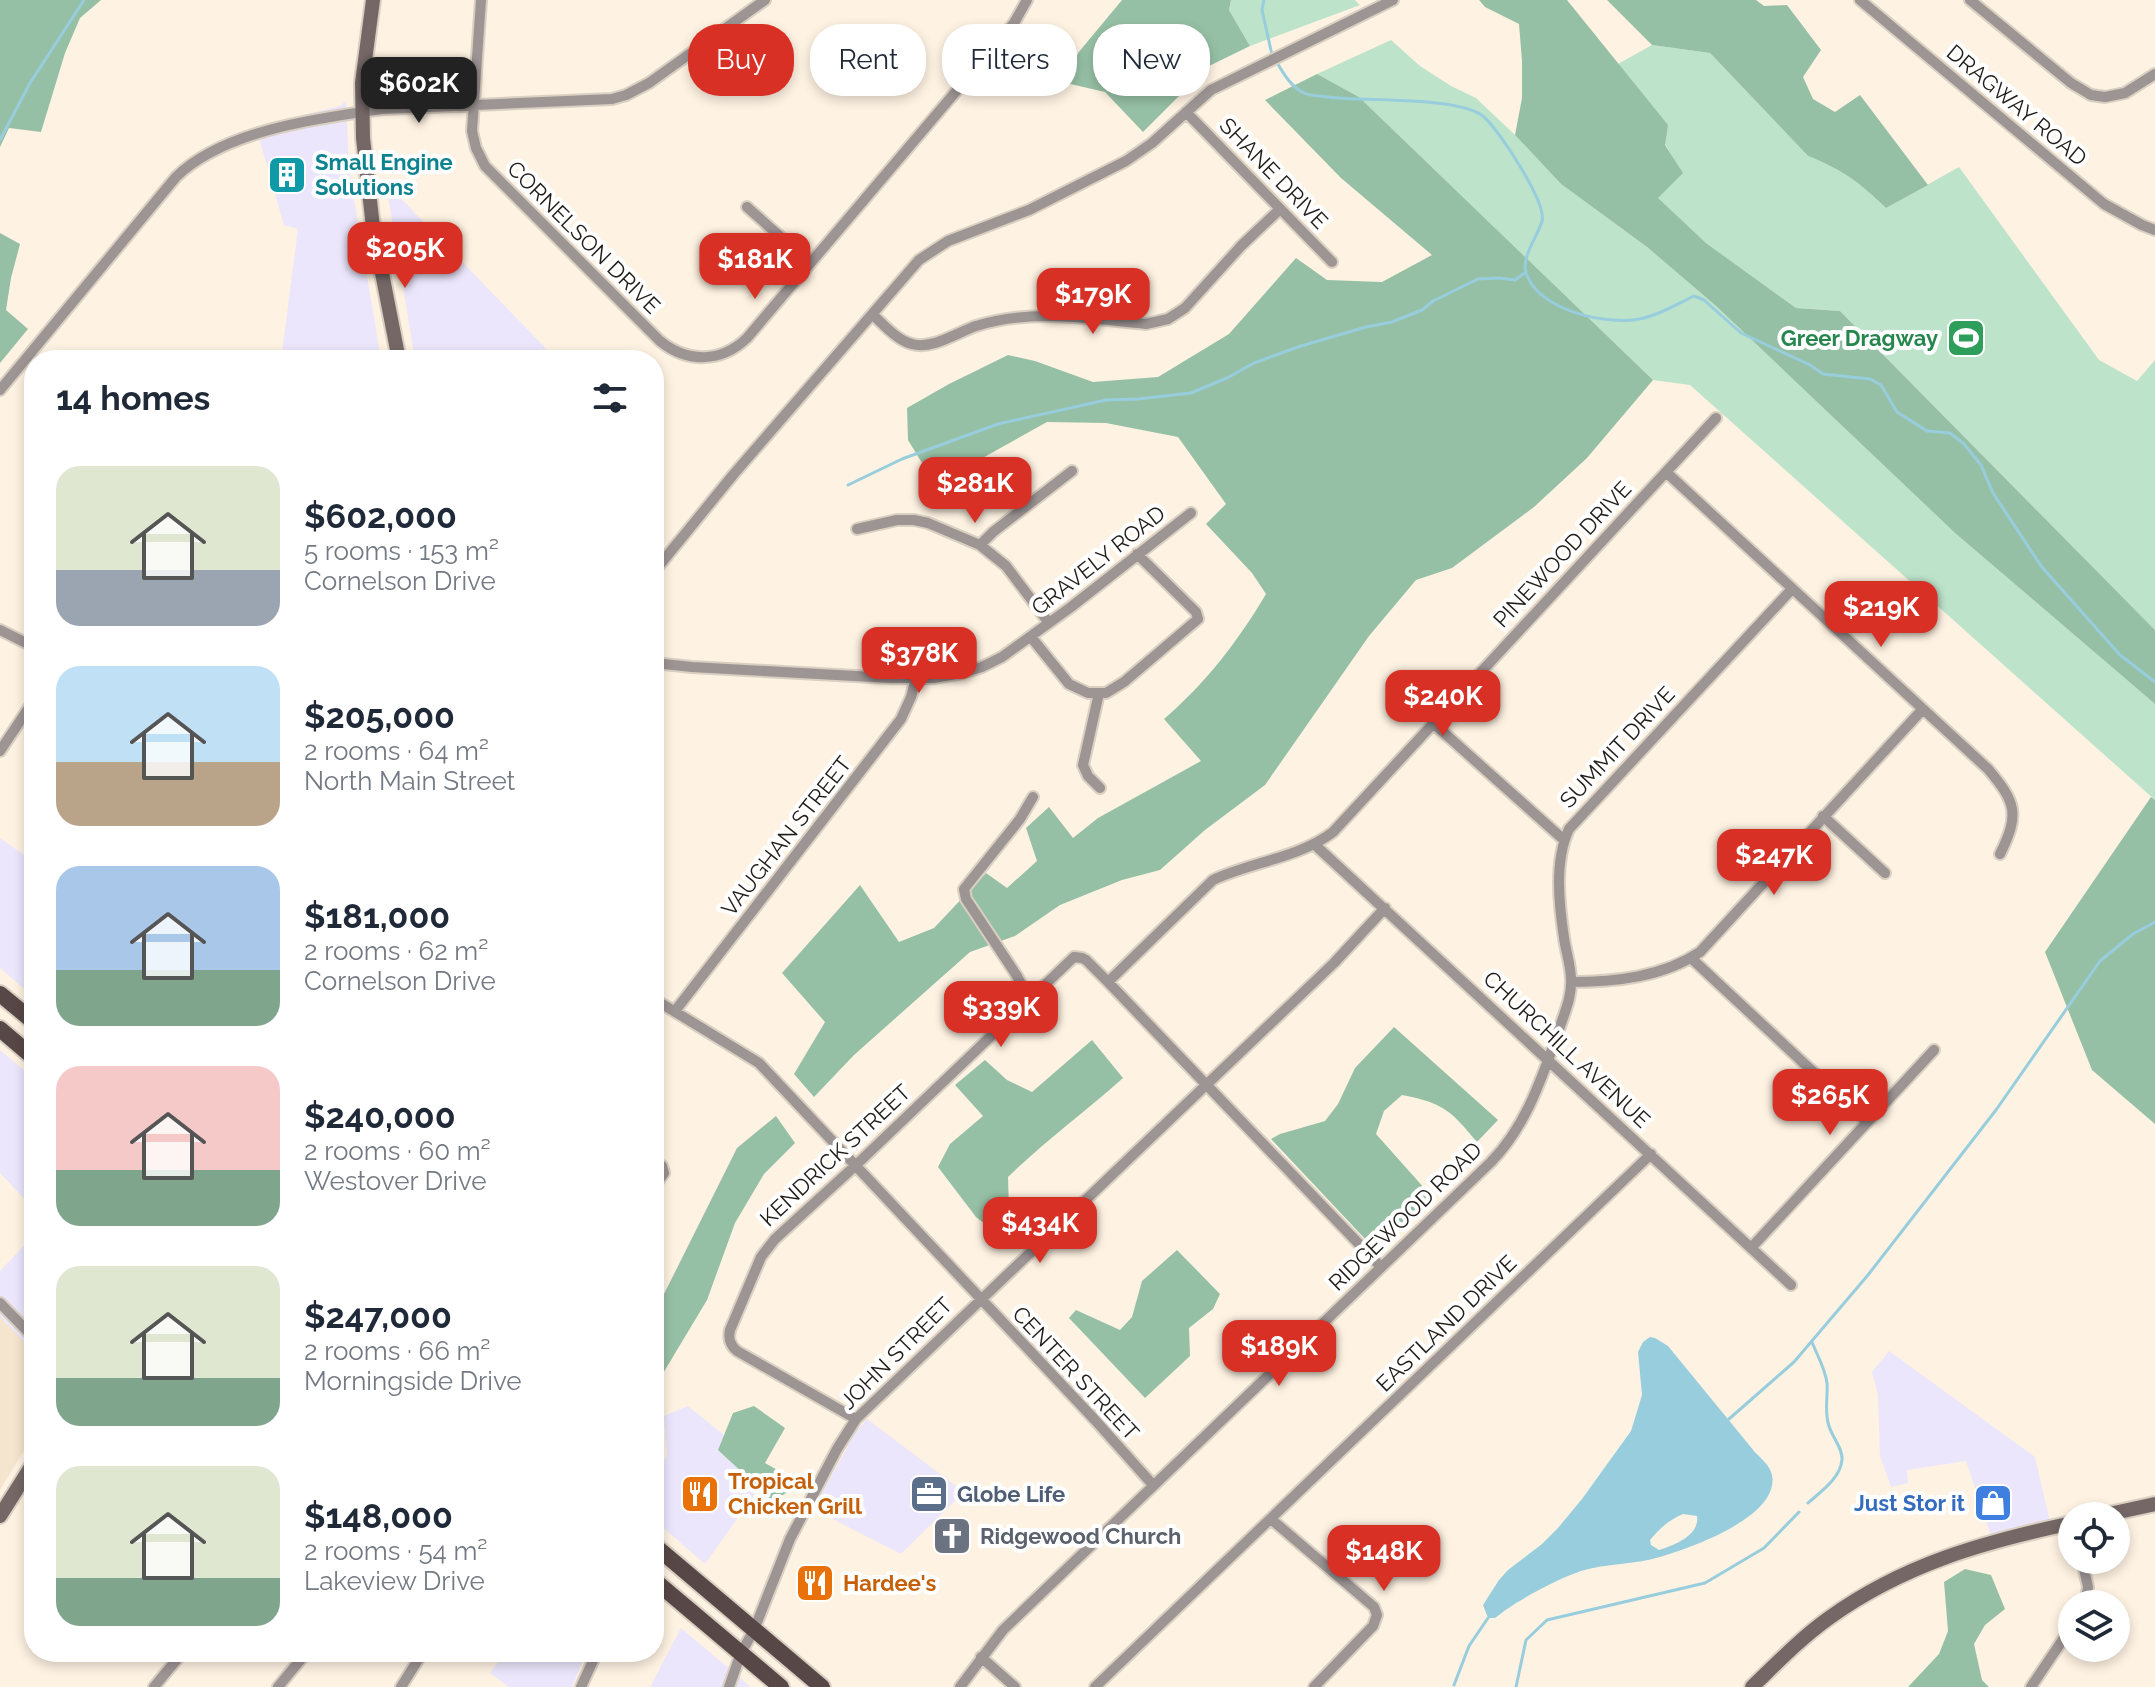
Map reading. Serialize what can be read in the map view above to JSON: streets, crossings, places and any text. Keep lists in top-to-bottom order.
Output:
{
  "streets": {
    "street": [
      "DRAGWAY ROAD",
      "SHANE DRIVE",
      "CORNELSON DRIVE",
      "PINEWOOD DRIVE",
      "GRAVELY ROAD",
      "SUMMIT DRIVE",
      "VAUGHAN STREET",
      "CHURCHILL AVENUE",
      "KENDRICK STREET",
      "RIDGEWOOD ROAD",
      "EASTLAND DRIVE",
      "JOHN STREET",
      "CENTER STREET"
    ]
  },
  "crossings": [
    ["PINEWOOD DRIVE", "CHURCHILL AVENUE"],
    ["PINEWOOD DRIVE", "KENDRICK STREET"],
    ["GRAVELY ROAD", "VAUGHAN STREET"],
    ["SUMMIT DRIVE", "CHURCHILL AVENUE"],
    ["SUMMIT DRIVE", "RIDGEWOOD ROAD"],
    ["VAUGHAN STREET", "CENTER STREET"],
    ["CHURCHILL AVENUE", "RIDGEWOOD ROAD"],
    ["CHURCHILL AVENUE", "EASTLAND DRIVE"],
    ["CHURCHILL AVENUE", "JOHN STREET"],
    ["KENDRICK STREET", "RIDGEWOOD ROAD"],
    ["KENDRICK STREET", "JOHN STREET"],
    ["KENDRICK STREET", "CENTER STREET"],
    ["RIDGEWOOD ROAD", "CENTER STREET"],
    ["JOHN STREET", "CENTER STREET"]
  ],
  "places": {
    "building": ["Small Engine Solutions"],
    "sports": ["Greer Dragway"],
    "restaurant": ["Tropical Chicken Grill", "Hardee's"],
    "office": ["Globe Life"],
    "shop": ["Just Stor it"],
    "church": ["Ridgewood Church"]
  },
  "page": {
    "chip": [
      "Buy",
      "Rent",
      "Filters",
      "New"
    ],
    "price": [
      "$602K",
      "$205K",
      "$181K",
      "$179K",
      "$281K",
      "$219K",
      "$378K",
      "$240K",
      "$247K",
      "$339K",
      "$265K",
      "$434K",
      "$189K",
      "$148K"
    ],
    "heading": "14 homes",
    "list": [
      {
        "name": "$602,000",
        "note": "5 rooms · 153 m² · Cornelson Drive"
      },
      {
        "name": "$205,000",
        "note": "2 rooms · 64 m² · North Main Street"
      },
      {
        "name": "$181,000",
        "note": "2 rooms · 62 m² · Cornelson Drive"
      },
      {
        "name": "$240,000",
        "note": "2 rooms · 60 m² · Westover Drive"
      },
      {
        "name": "$247,000",
        "note": "2 rooms · 66 m² · Morningside Drive"
      },
      {
        "name": "$148,000",
        "note": "2 rooms · 54 m² · Lakeview Drive"
      }
    ]
  }
}
